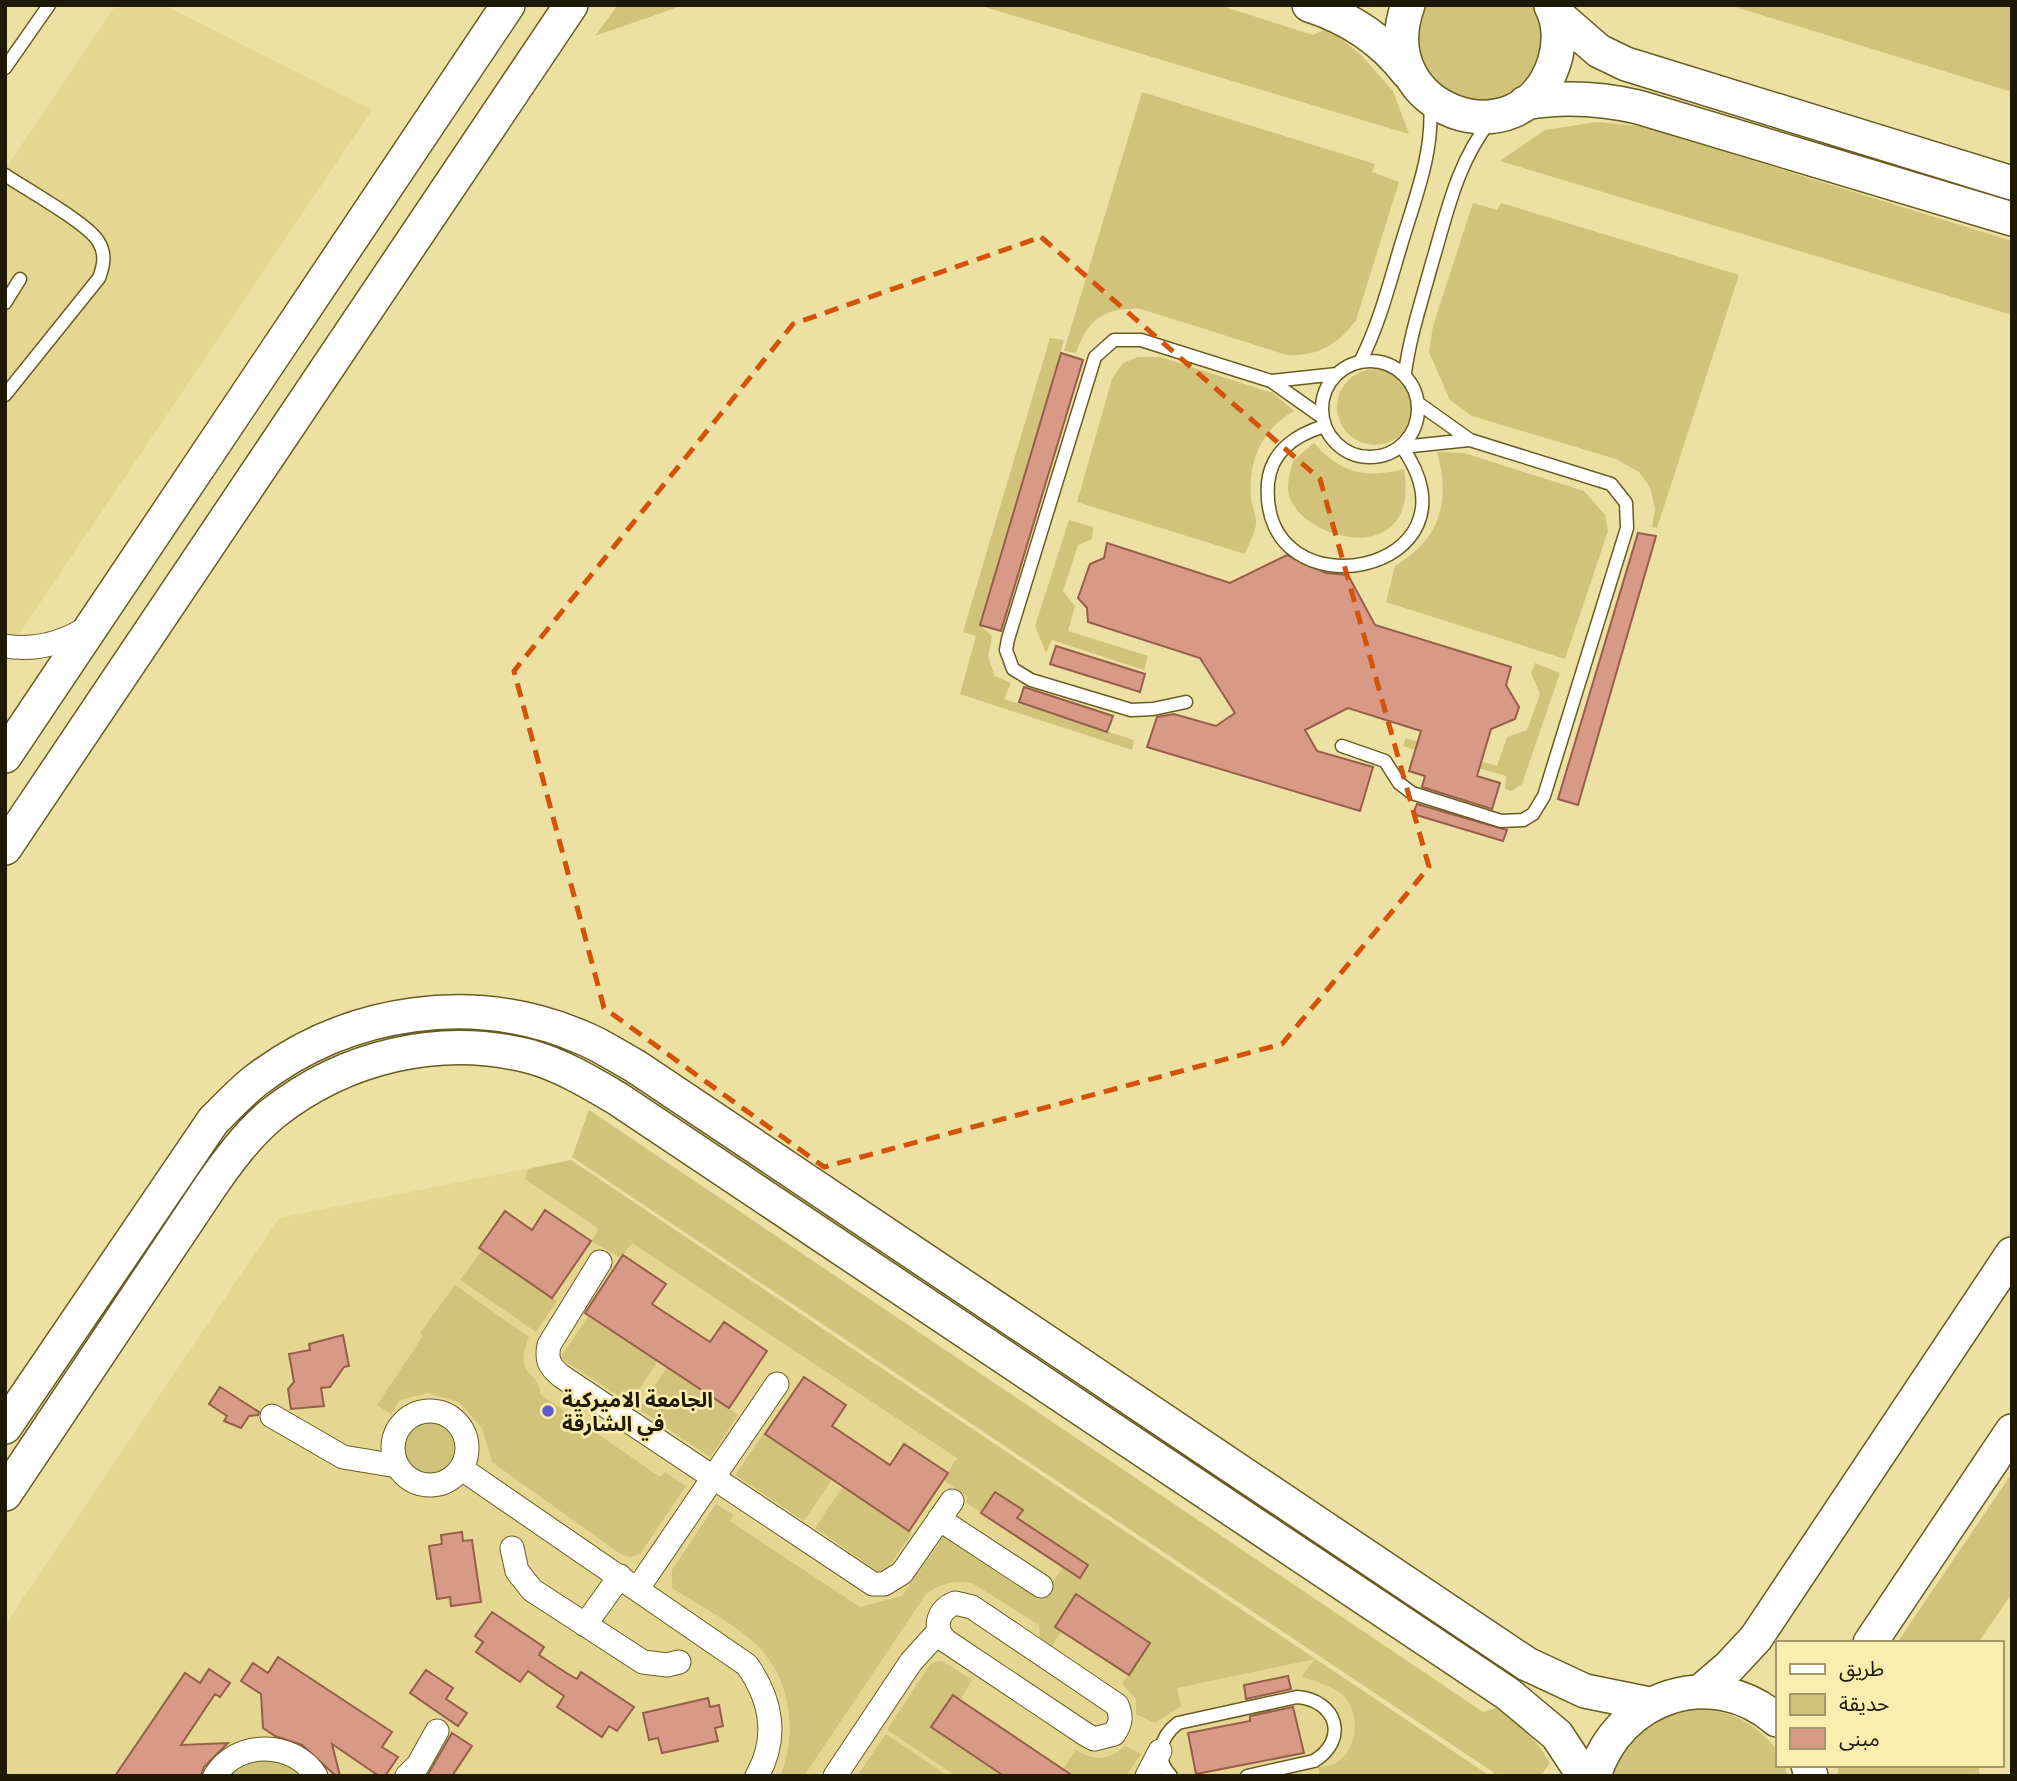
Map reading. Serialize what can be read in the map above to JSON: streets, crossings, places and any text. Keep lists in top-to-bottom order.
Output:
{
  "places": ["الجامعة الاميركية في الشارقة"],
  "legend": ["طريق", "حديقة", "مبنى"]
}
